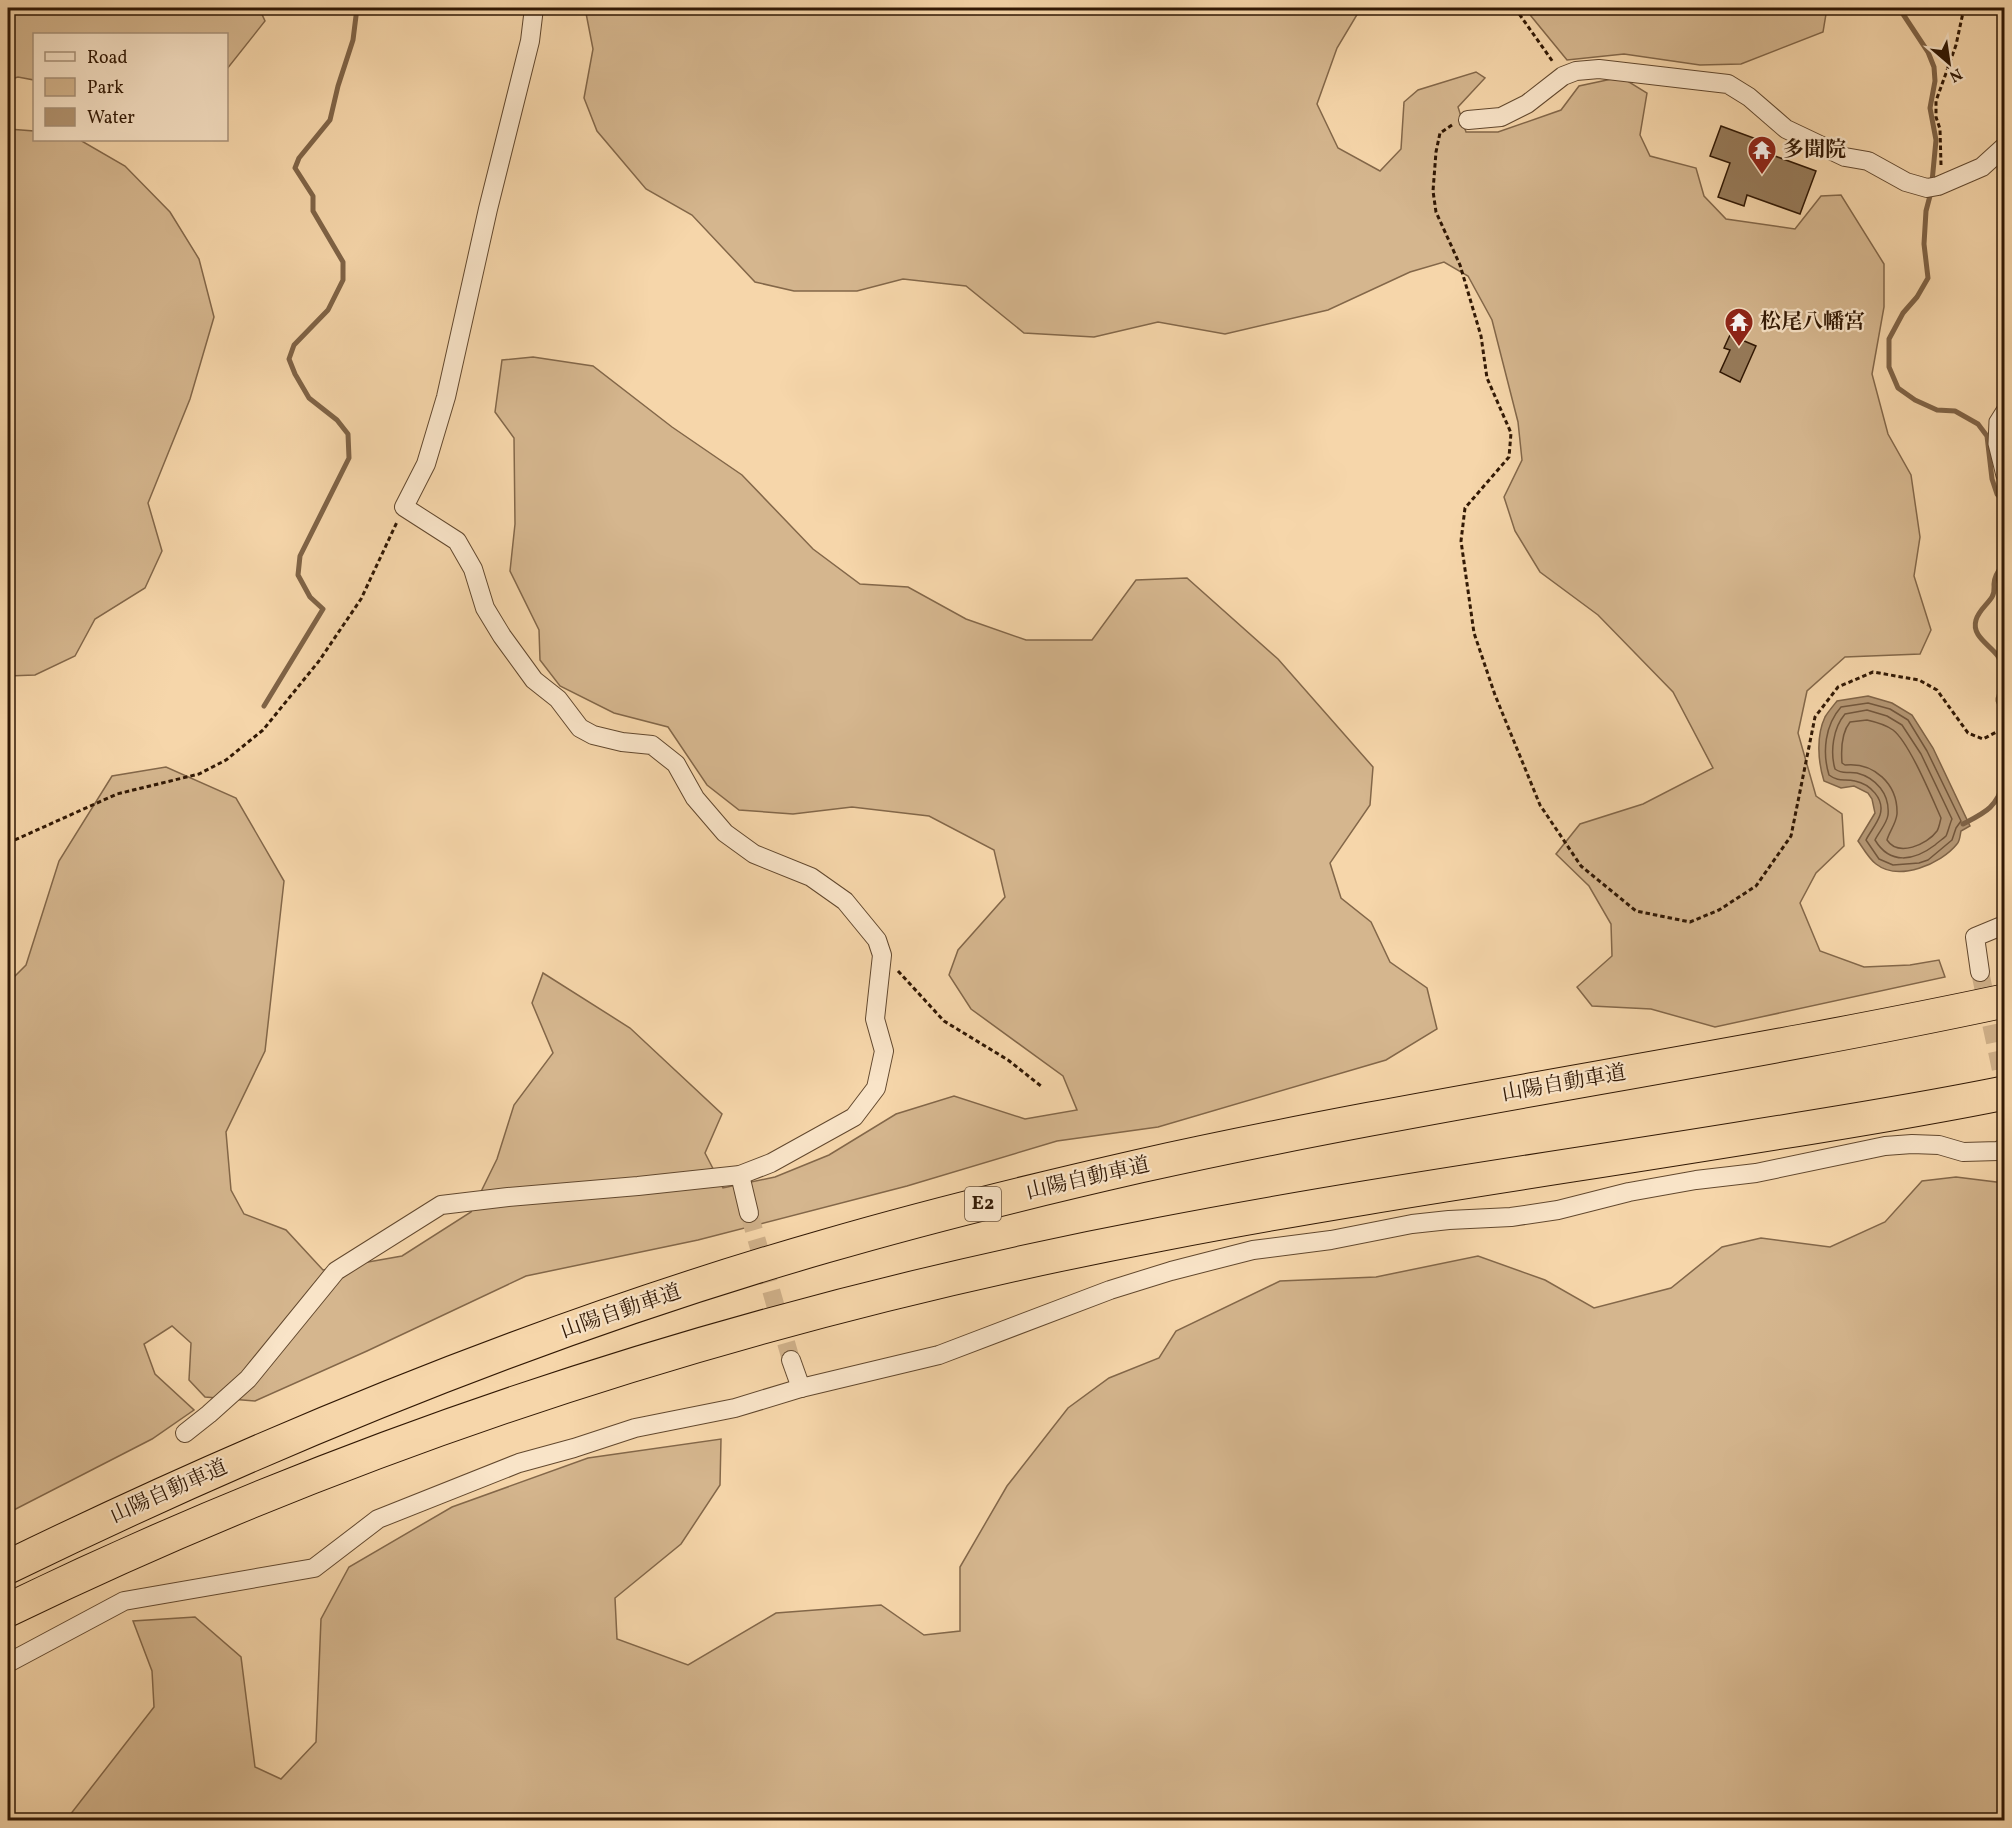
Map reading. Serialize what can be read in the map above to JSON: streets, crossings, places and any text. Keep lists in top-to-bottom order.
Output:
{
  "streets": {
    "highway": ["山陽自動車道", "E2"]
  },
  "places": {
    "temple": ["多聞院", "松尾八幡宮"]
  },
  "legend": ["Road", "Park", "Water"],
  "north": "bottom right"
}
